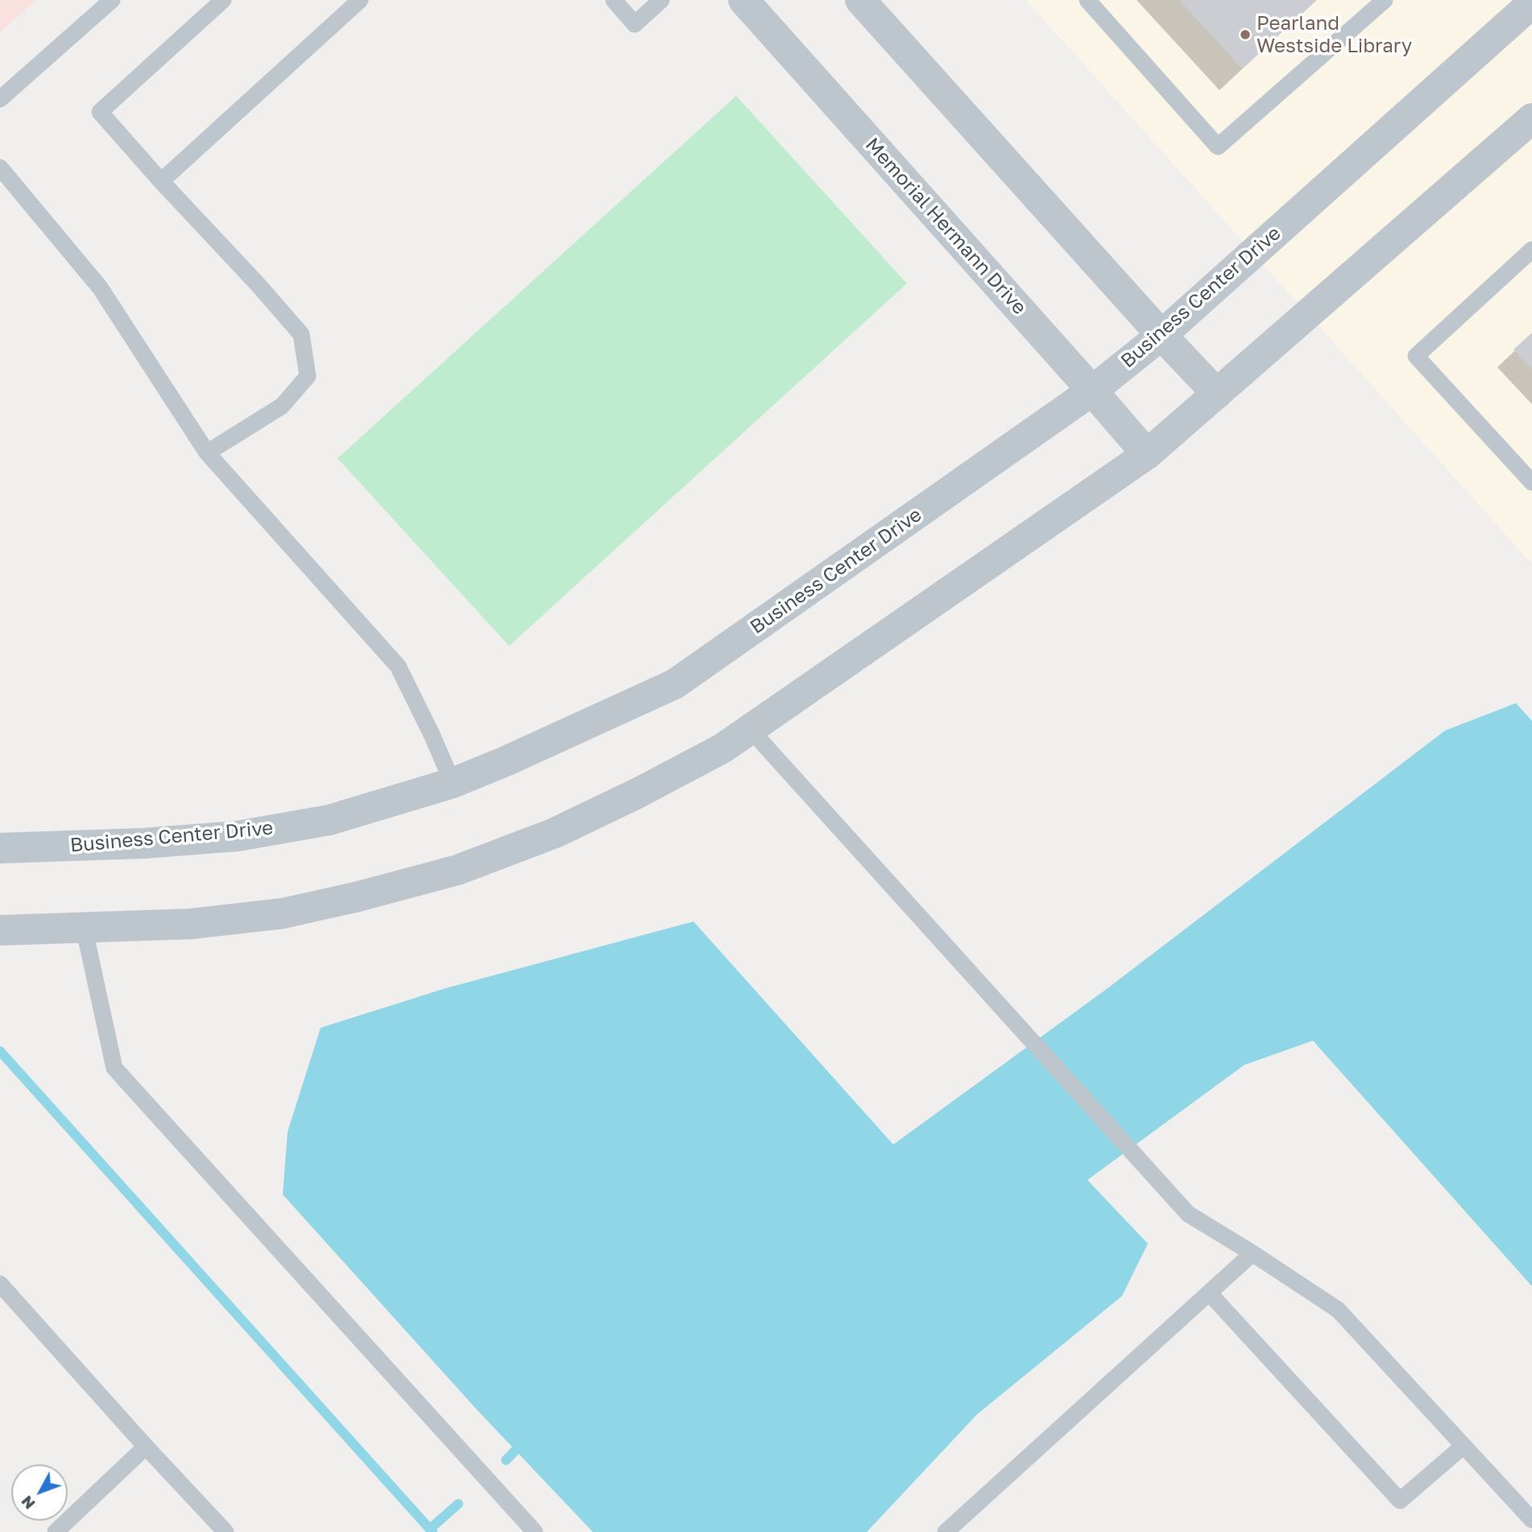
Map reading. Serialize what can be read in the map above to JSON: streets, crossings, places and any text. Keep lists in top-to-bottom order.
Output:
{
  "streets": {
    "street": ["Memorial Hermann Drive", "Business Center Drive"]
  },
  "crossings": [
    ["Memorial Hermann Drive", "Business Center Drive"]
  ],
  "places": ["Pearland Westside Library"],
  "north": "bottom left"
}
